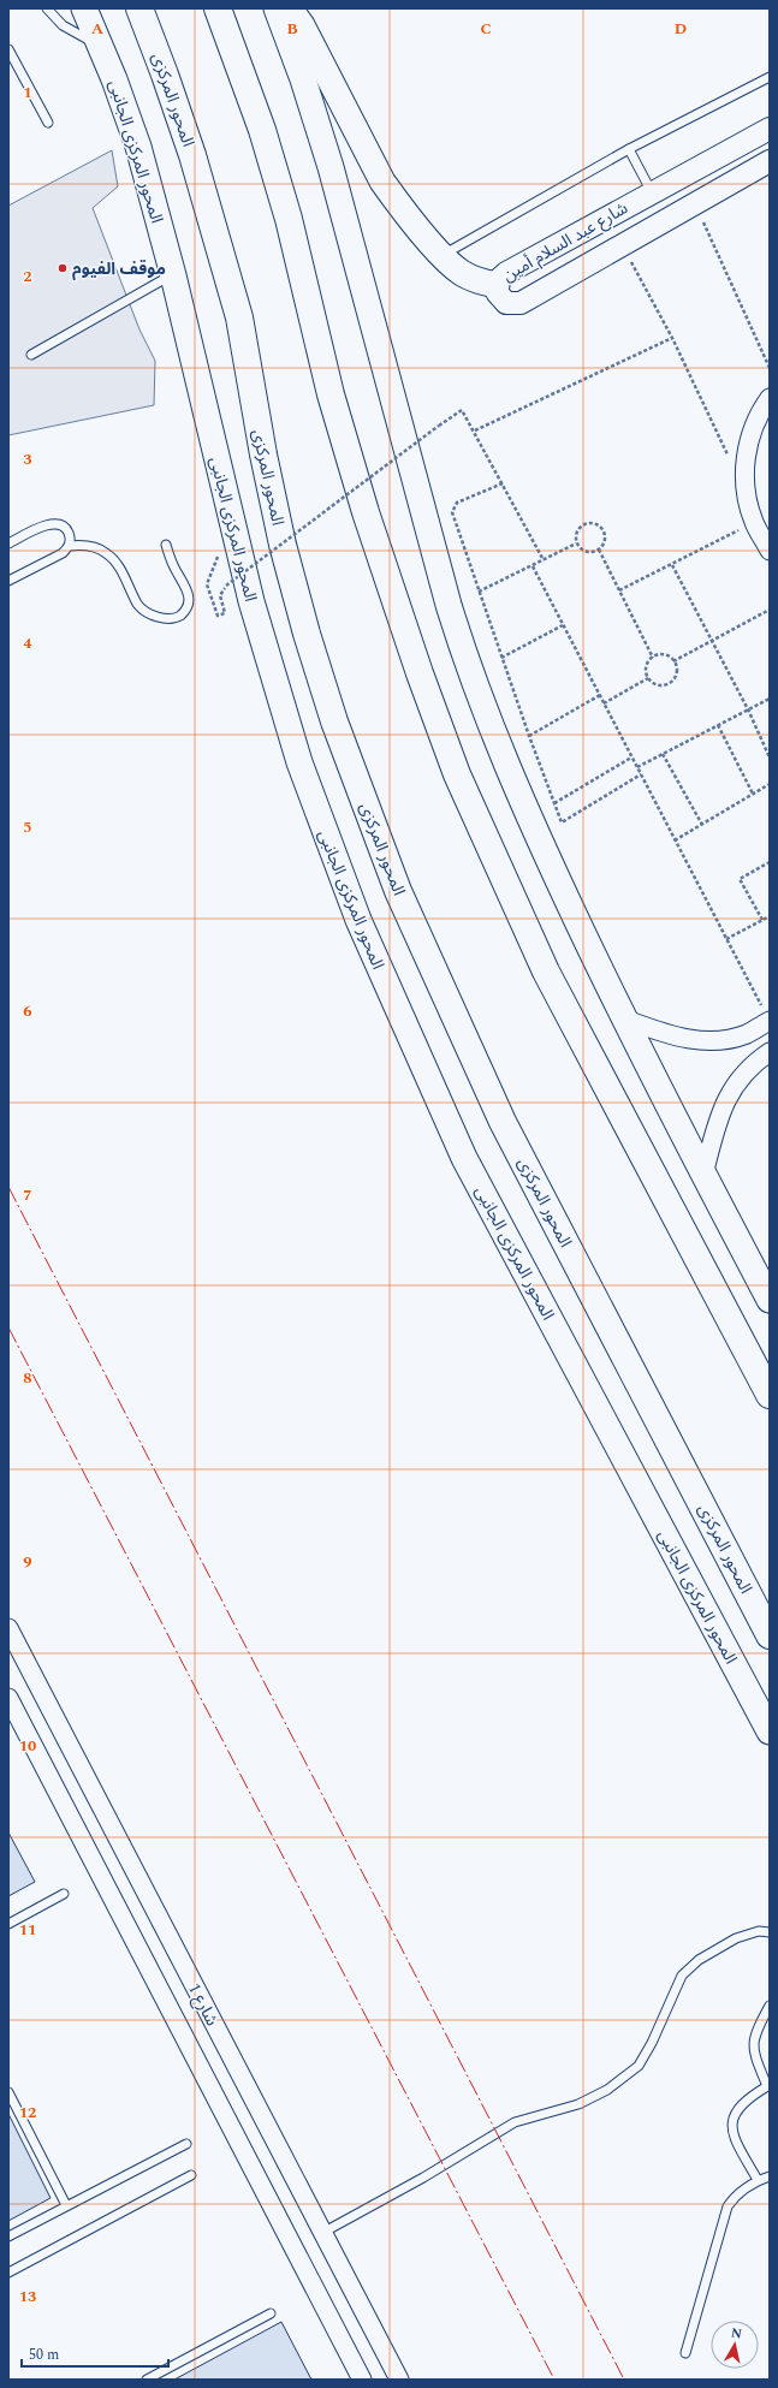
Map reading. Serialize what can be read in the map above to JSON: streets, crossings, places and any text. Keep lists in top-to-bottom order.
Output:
{
  "streets": {
    "highway": ["المحور المركزى"],
    "main road": ["المحور المركزى الجانبى"],
    "street": ["شارع عبد السلام أمين", "شارع 1"]
  },
  "places": ["موقف الفيوم"],
  "scale_bar": "50 m",
  "north": "top",
  "grid": {
    "columns": [
      "A",
      "B",
      "C",
      "D"
    ],
    "rows": [
      "1",
      "2",
      "3",
      "4",
      "5",
      "6",
      "7",
      "8",
      "9",
      "10",
      "11",
      "12",
      "13"
    ]
  }
}
